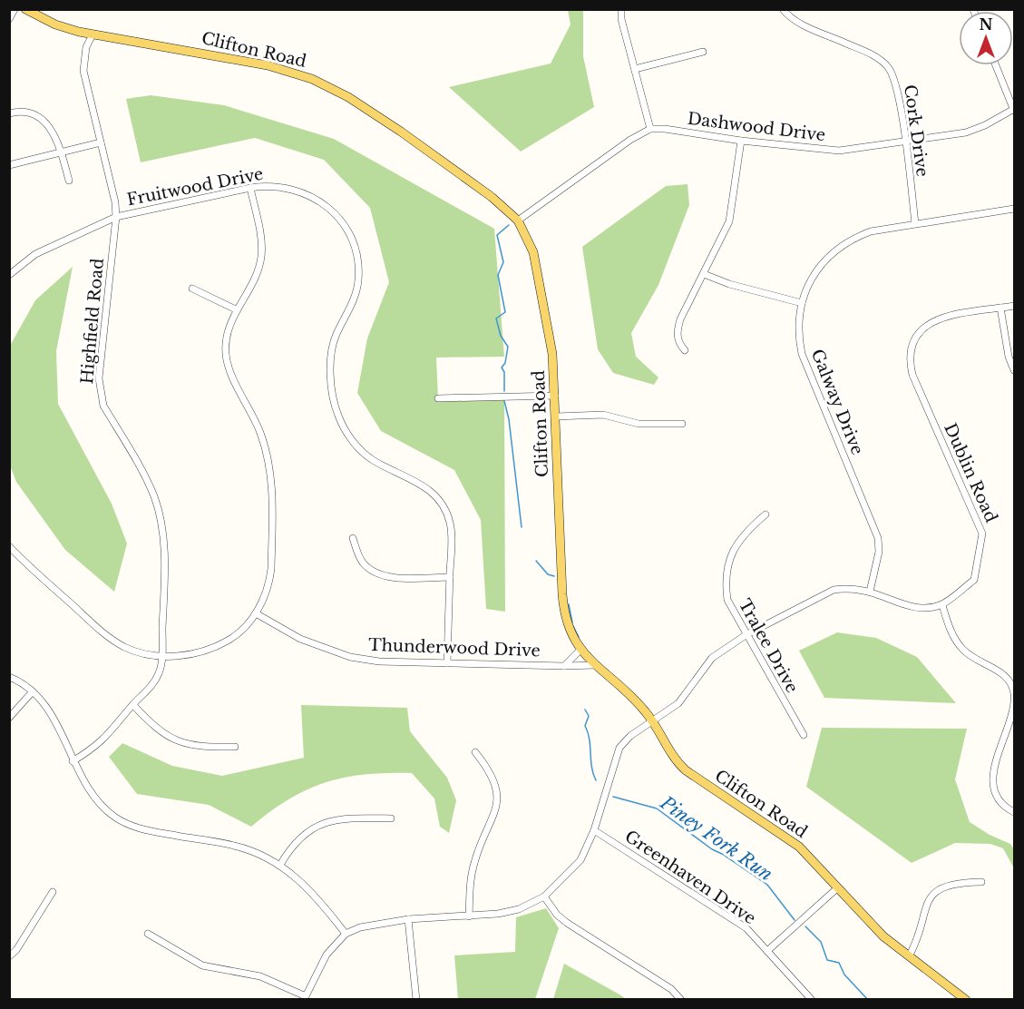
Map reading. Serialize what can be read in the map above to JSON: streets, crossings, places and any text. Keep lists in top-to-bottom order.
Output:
{
  "streets": {
    "main road": ["Clifton Road"],
    "street": [
      "Dashwood Drive",
      "Cork Drive",
      "Fruitwood Drive",
      "Highfield Road",
      "Galway Drive",
      "Dublin Road",
      "Tralee Drive",
      "Thunderwood Drive",
      "Greenhaven Drive"
    ]
  },
  "crossings": [
    ["Clifton Road", "Highfield Road"],
    ["Clifton Road", "Thunderwood Drive"],
    ["Dashwood Drive", "Cork Drive"],
    ["Cork Drive", "Galway Drive"],
    ["Fruitwood Drive", "Highfield Road"],
    ["Fruitwood Drive", "Thunderwood Drive"]
  ],
  "water": ["Piney Fork Run"],
  "north": "top"
}
